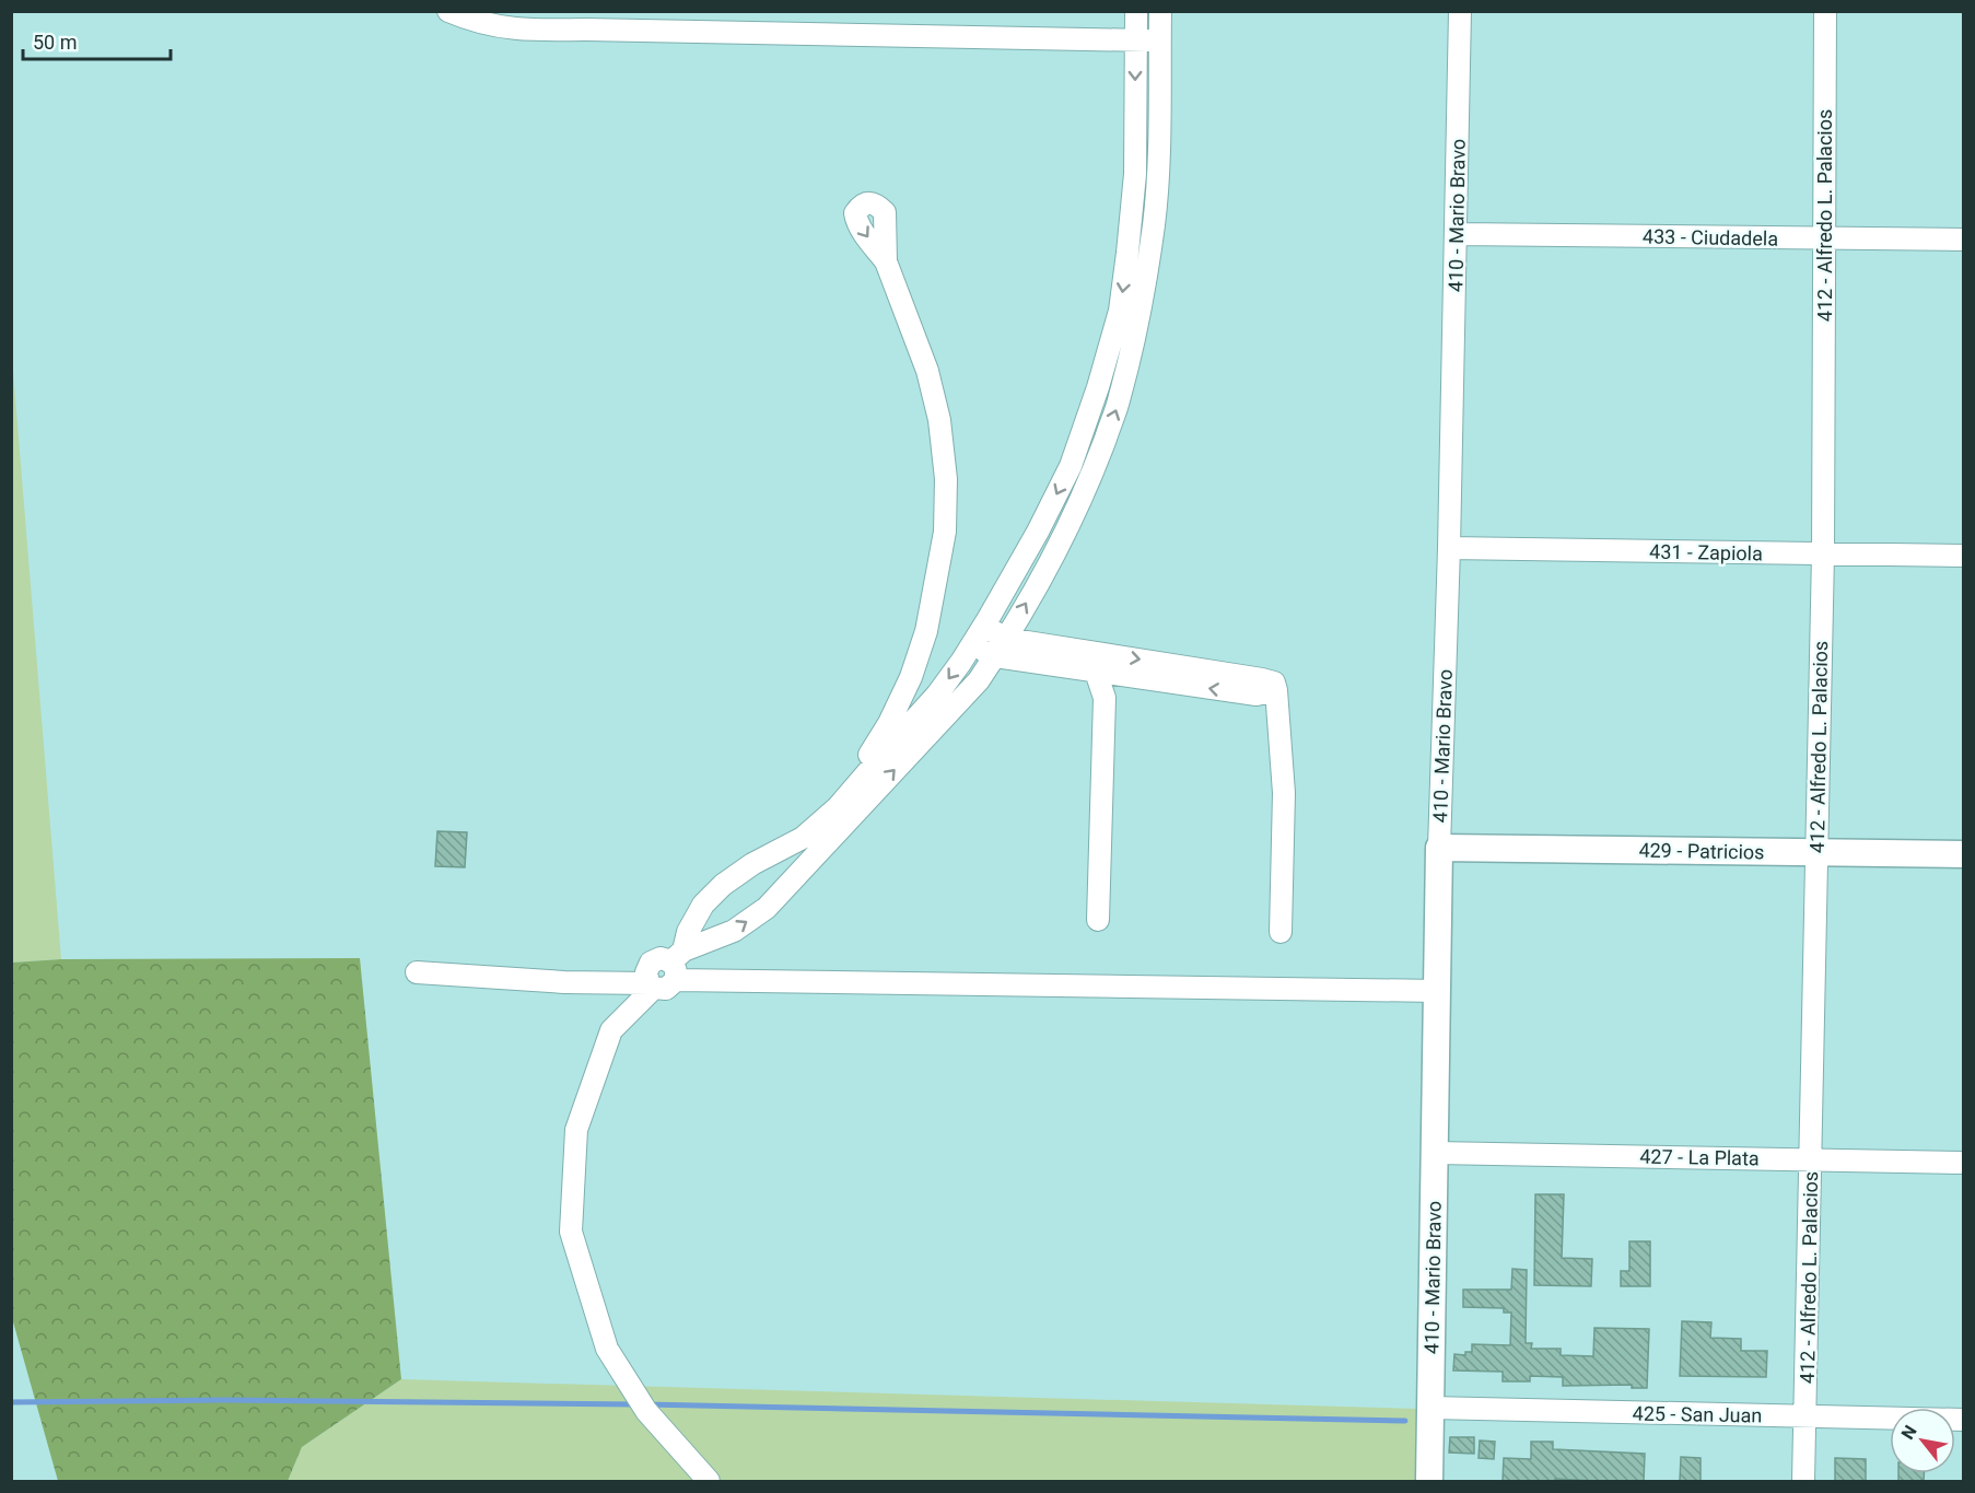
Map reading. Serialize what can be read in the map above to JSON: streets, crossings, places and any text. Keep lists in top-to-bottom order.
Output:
{
  "streets": {
    "street": [
      "410 - Mario Bravo",
      "412 - Alfredo L. Palacios",
      "433 - Ciudadela",
      "431 - Zapiola",
      "429 - Patricios",
      "427 - La Plata",
      "425 - San Juan"
    ]
  },
  "crossings": [
    ["410 - Mario Bravo", "433 - Ciudadela"],
    ["410 - Mario Bravo", "431 - Zapiola"],
    ["410 - Mario Bravo", "429 - Patricios"],
    ["410 - Mario Bravo", "427 - La Plata"],
    ["410 - Mario Bravo", "425 - San Juan"],
    ["412 - Alfredo L. Palacios", "433 - Ciudadela"],
    ["412 - Alfredo L. Palacios", "431 - Zapiola"],
    ["412 - Alfredo L. Palacios", "429 - Patricios"],
    ["412 - Alfredo L. Palacios", "427 - La Plata"],
    ["412 - Alfredo L. Palacios", "425 - San Juan"]
  ],
  "scale_bar": "50 m",
  "north": "top left"
}
